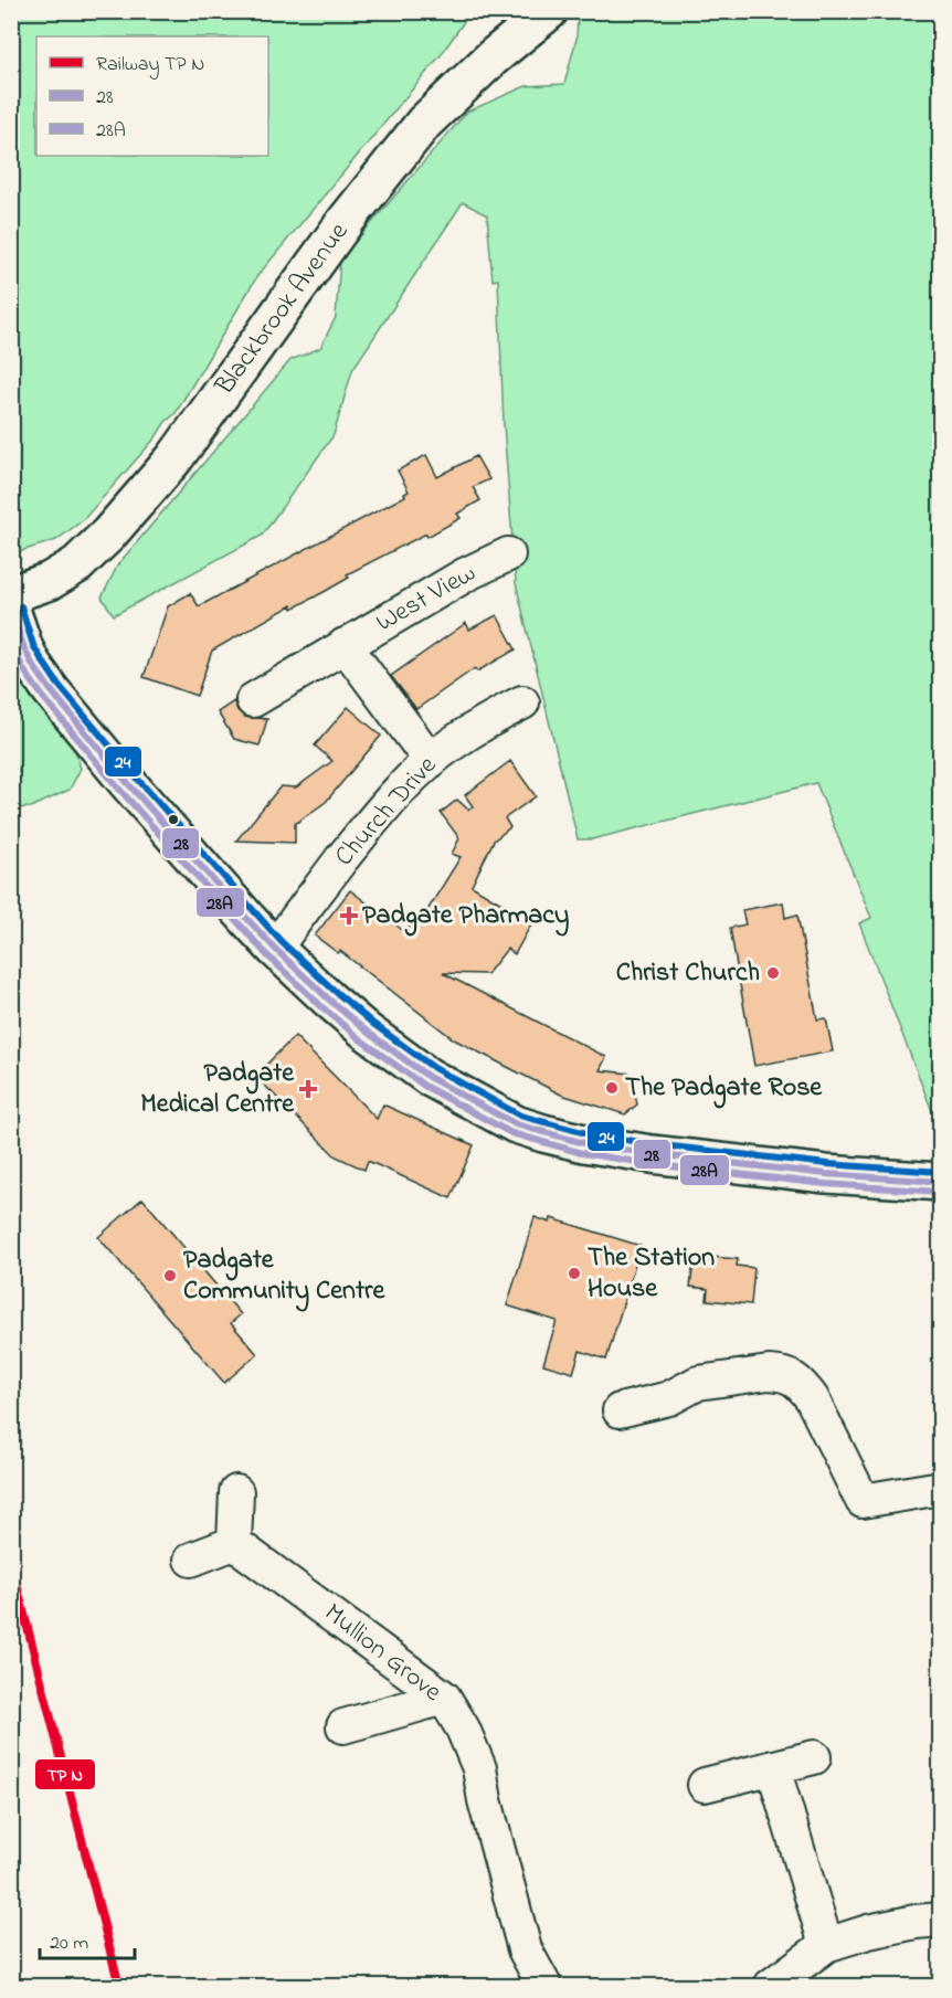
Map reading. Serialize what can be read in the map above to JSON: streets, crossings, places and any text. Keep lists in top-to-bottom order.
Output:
{
  "streets": {
    "street": [
      "Blackbrook Avenue",
      "West View",
      "Church Drive",
      "Mullion Grove"
    ]
  },
  "crossings": [
    ["West View", "Church Drive"]
  ],
  "places": {
    "health": ["Padgate Pharmacy", "Padgate Medical Centre"],
    "other": [
      "Christ Church",
      "The Padgate Rose",
      "The Station House",
      "Padgate Community Centre"
    ]
  },
  "lines": ["transit line 24", "transit line 28", "transit line 28A"],
  "legend": ["Railway TP N", "28", "28A"],
  "scale_bar": "20 m"
}
